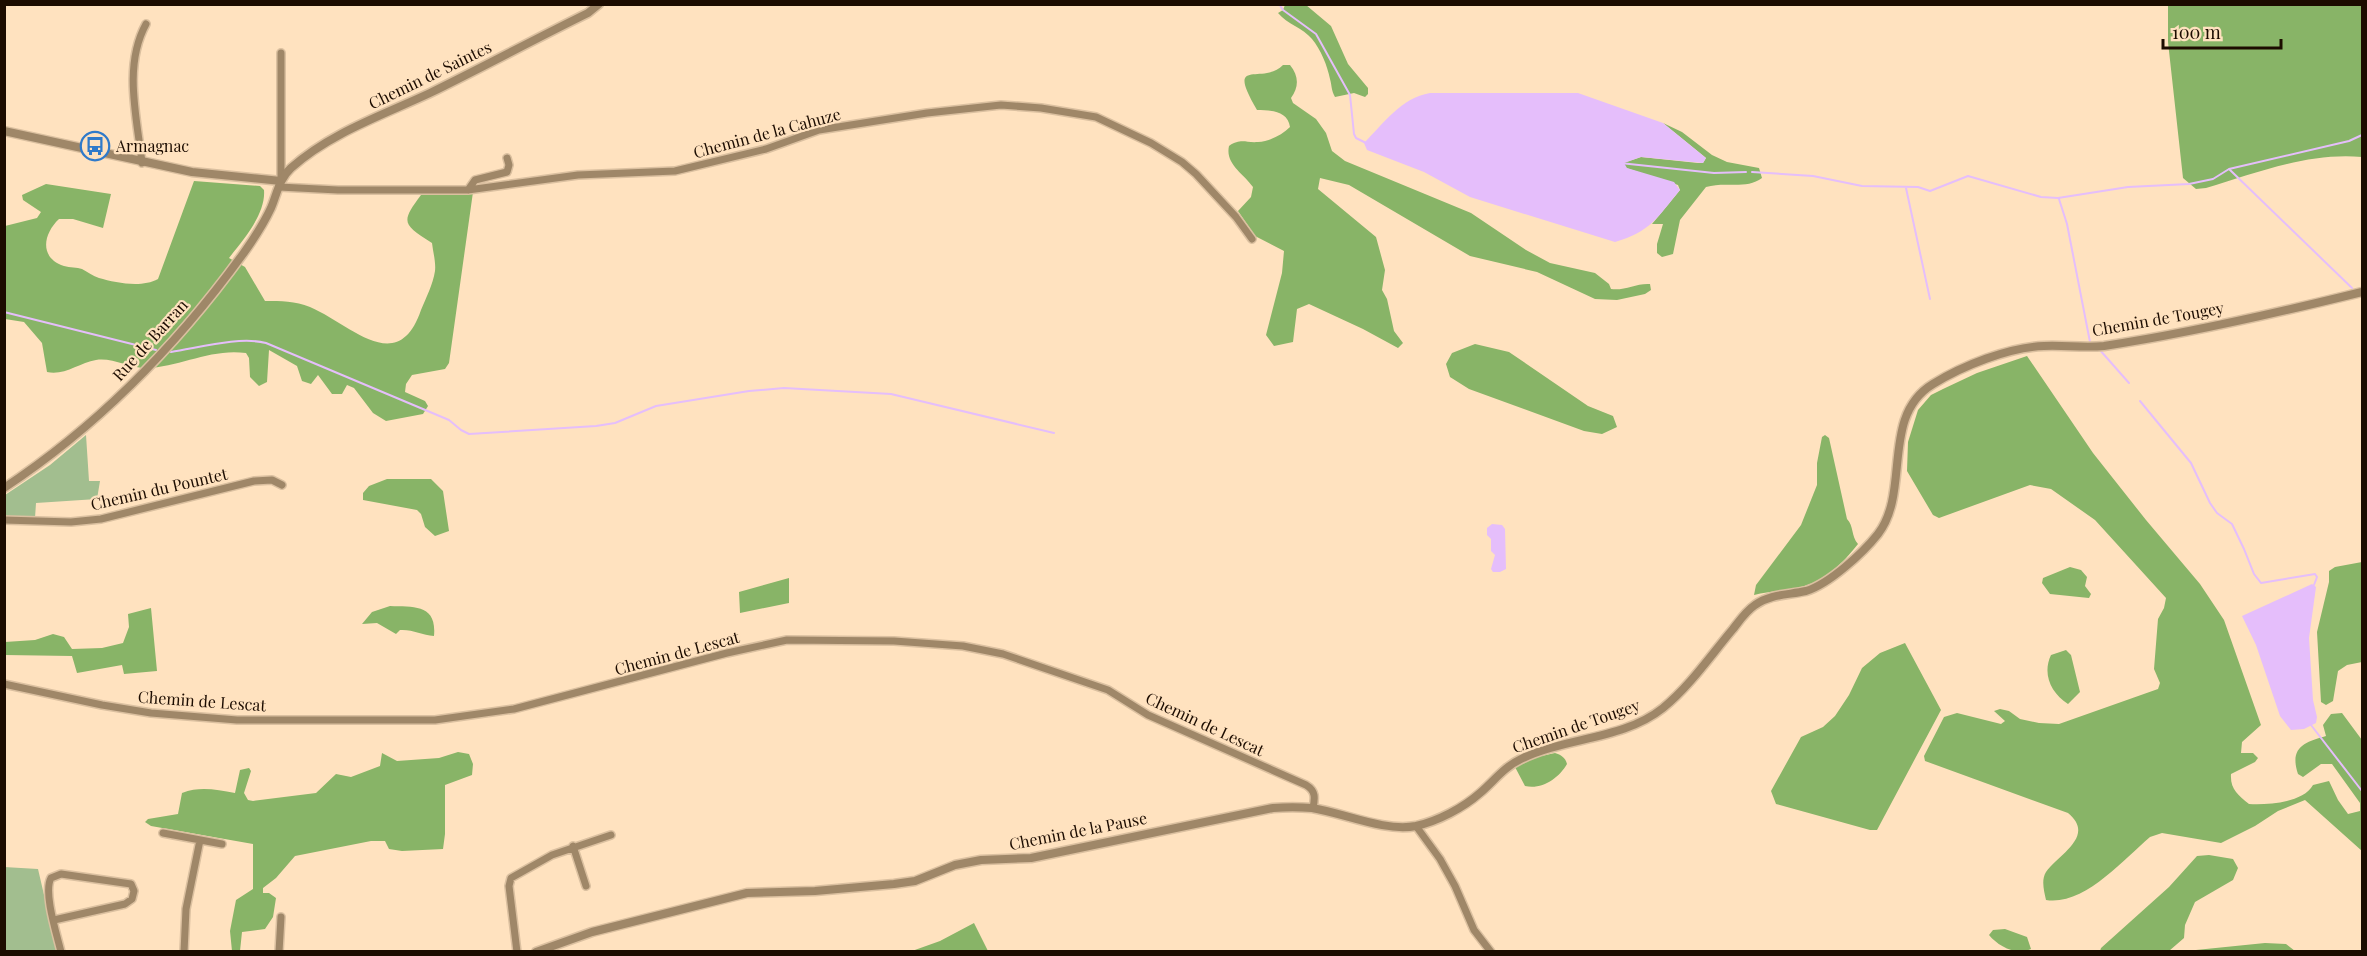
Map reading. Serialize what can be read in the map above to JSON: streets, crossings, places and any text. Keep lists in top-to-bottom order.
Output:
{
  "streets": {
    "street": [
      "Chemin de Saintes",
      "Chemin de la Cahuze",
      "Chemin de Tougey",
      "Rue de Barran",
      "Chemin du Pountet",
      "Chemin de Lescat",
      "Chemin de la Pause"
    ]
  },
  "crossings": [
    ["Chemin de Saintes", "Chemin de la Cahuze"],
    ["Chemin de Saintes", "Rue de Barran"],
    ["Chemin de la Cahuze", "Rue de Barran"],
    ["Chemin de Tougey", "Chemin de la Pause"],
    ["Chemin de Lescat", "Chemin de la Pause"]
  ],
  "places": {
    "bus stop": ["Armagnac"]
  },
  "scale_bar": "100 m"
}
